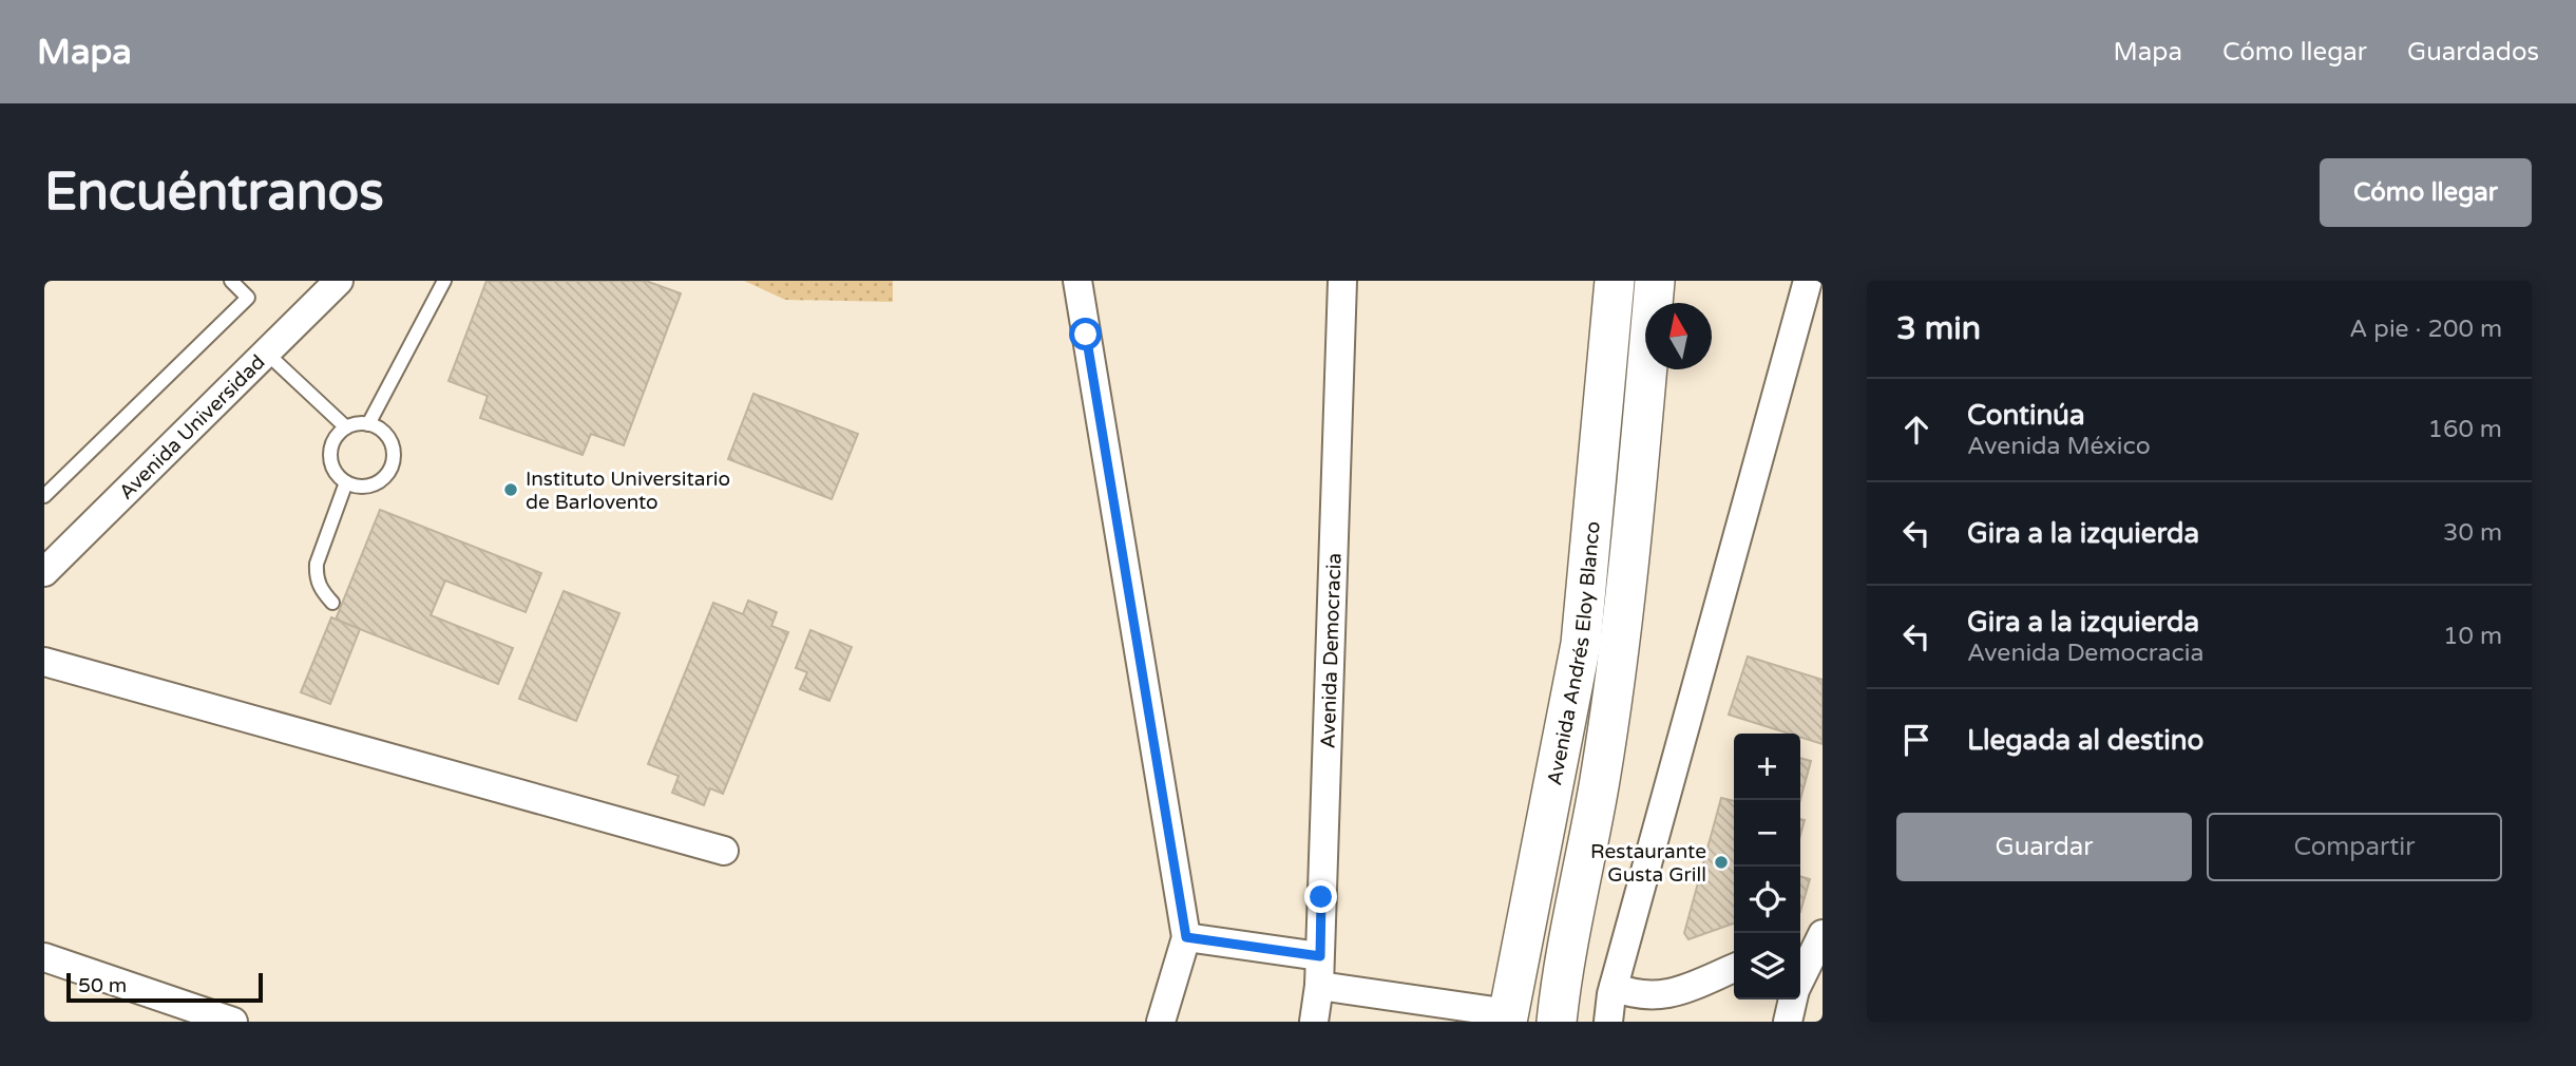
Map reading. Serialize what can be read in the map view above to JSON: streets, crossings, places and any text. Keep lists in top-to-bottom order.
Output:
{
  "streets": {
    "main road": ["Avenida Andrés Eloy Blanco"],
    "street": ["Avenida Universidad", "Avenida Democracia"]
  },
  "places": ["Instituto Universitario de Barlovento", "Restaurante Gusta Grill"],
  "scale_bar": "50 m",
  "north": "top",
  "page": {
    "header": "Mapa",
    "nav": ["Mapa", "Cómo llegar", "Guardados"],
    "buttons": [
      "Cómo llegar",
      ["Guardar", "Compartir"]
    ],
    "title": "Encuéntranos",
    "heading": ["3 min", "A pie · 200 m"],
    "list": [
      ["Continúa", "Avenida México", "160 m"],
      ["Gira a la izquierda", "30 m"],
      ["Gira a la izquierda", "Avenida Democracia", "10 m"],
      "Llegada al destino"
    ],
    "map_buttons": ["+", "−"],
    "scale": "50 m"
  }
}
